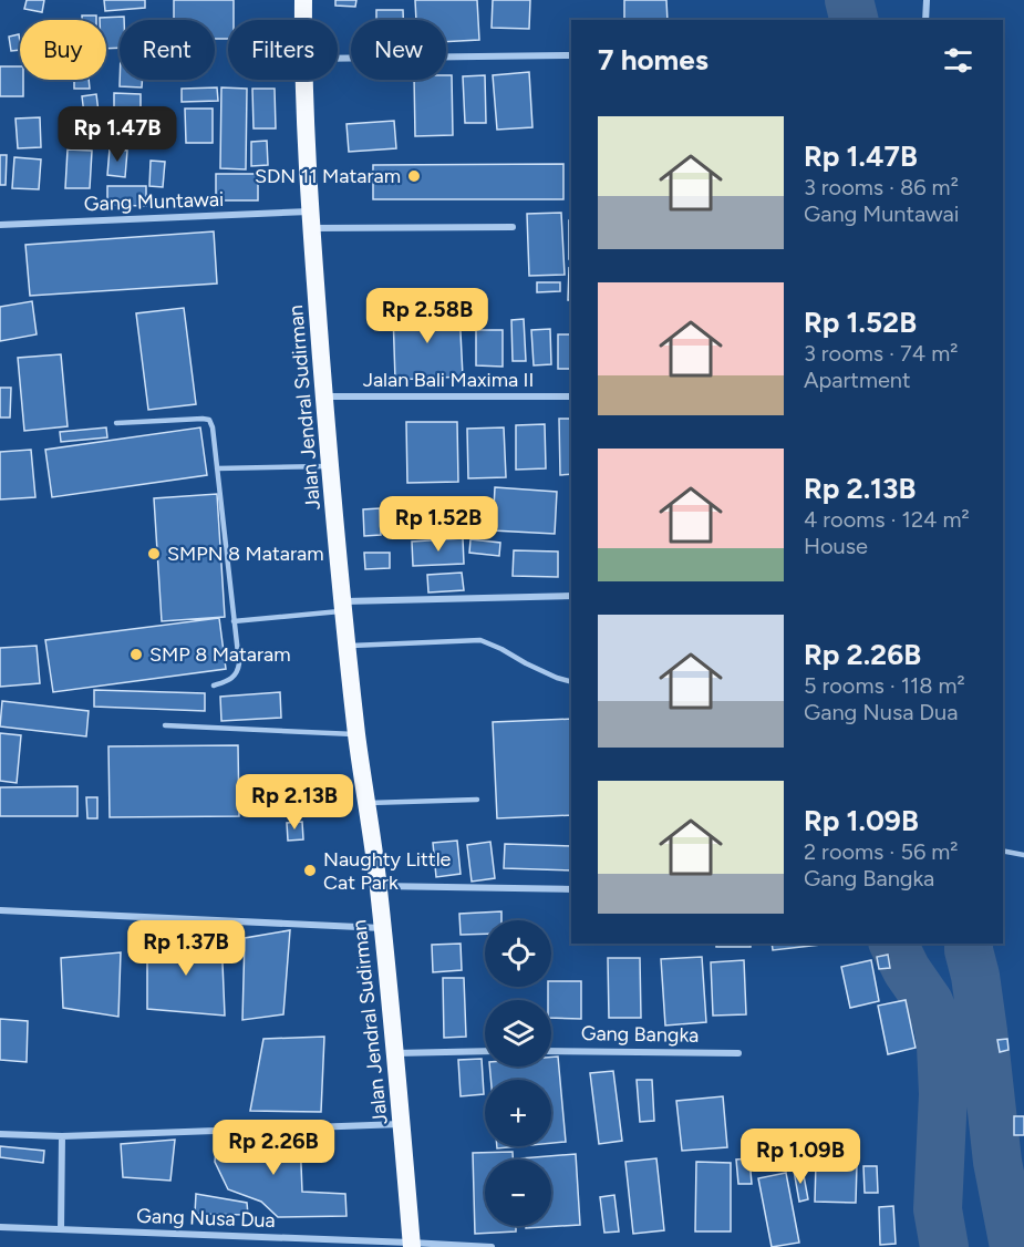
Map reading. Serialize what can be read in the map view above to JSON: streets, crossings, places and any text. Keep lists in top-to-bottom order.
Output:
{
  "streets": {
    "highway": ["Jalan Jendral Sudirman"],
    "street": [
      "Gang Muntawai",
      "Jalan Bali Maxima II",
      "Gang Bangka",
      "Gang Nusa Dua"
    ]
  },
  "crossings": [
    ["Gang Muntawai", "Jalan Jendral Sudirman"],
    ["Jalan Bali Maxima II", "Jalan Jendral Sudirman"],
    ["Jalan Jendral Sudirman", "Gang Nusa Dua"]
  ],
  "places": [
    "SDN 11 Mataram",
    "SMPN 8 Mataram",
    "SMP 8 Mataram",
    "Naughty Little Cat Park"
  ],
  "page": {
    "chip": [
      "Buy",
      "Rent",
      "Filters",
      "New"
    ],
    "heading": "7 homes",
    "list": [
      {
        "name": "Rp 1.47B",
        "note": "3 rooms · 86 m² · Gang Muntawai"
      },
      {
        "name": "Rp 1.52B",
        "note": "3 rooms · 74 m² · Apartment"
      },
      {
        "name": "Rp 2.13B",
        "note": "4 rooms · 124 m² · House"
      },
      {
        "name": "Rp 2.26B",
        "note": "5 rooms · 118 m² · Gang Nusa Dua"
      },
      {
        "name": "Rp 1.09B",
        "note": "2 rooms · 56 m² · Gang Bangka"
      }
    ],
    "price": [
      "Rp 1.47B",
      "Rp 2.58B",
      "Rp 1.52B",
      "Rp 2.13B",
      "Rp 1.37B",
      "Rp 2.26B",
      "Rp 1.09B"
    ],
    "map_buttons": ["+", "−"]
  }
}
